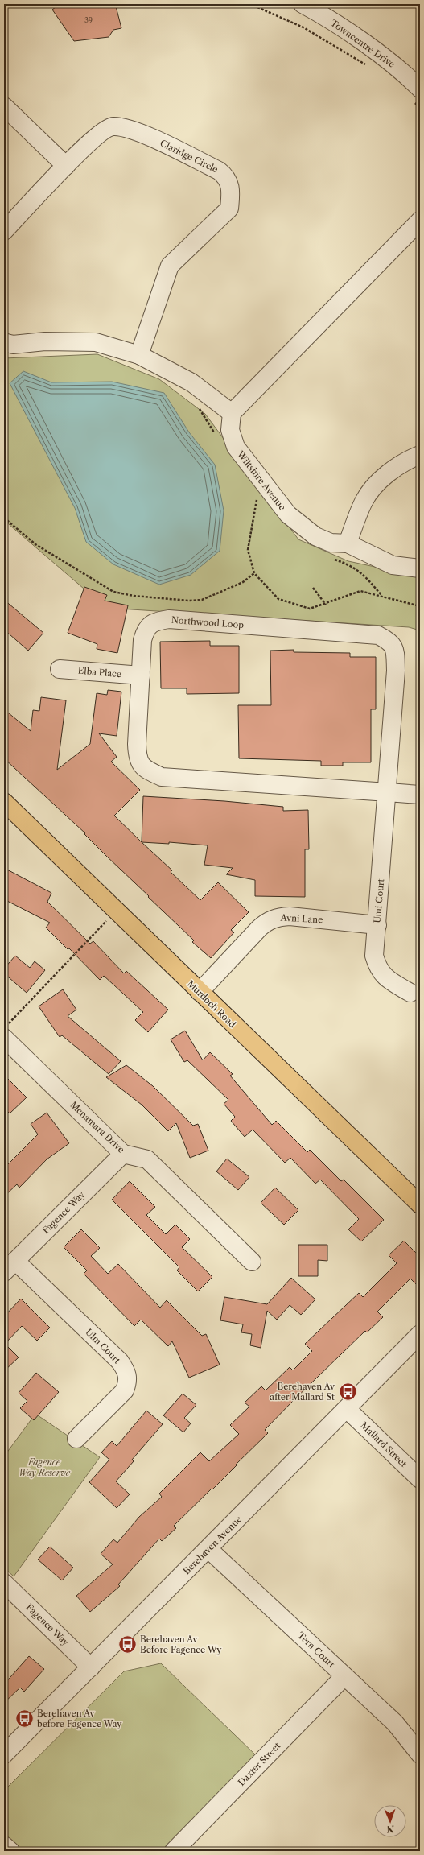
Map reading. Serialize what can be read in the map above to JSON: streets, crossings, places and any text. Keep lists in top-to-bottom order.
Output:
{
  "streets": {
    "main road": ["Murdoch Road"],
    "street": [
      "Towncentre Drive",
      "Claridge Circle",
      "Wiltshire Avenue",
      "Northwood Loop",
      "Elba Place",
      "Umi Court",
      "Avni Lane",
      "Mcnamara Drive",
      "Fagence Way",
      "Ulm Court",
      "Mallard Street",
      "Berehaven Avenue",
      "Tern Court",
      "Daxter Street"
    ]
  },
  "crossings": [
    ["Northwood Loop", "Elba Place"],
    ["Northwood Loop", "Umi Court"],
    ["Umi Court", "Avni Lane"],
    ["Avni Lane", "Murdoch Road"],
    ["Mcnamara Drive", "Fagence Way"],
    ["Fagence Way", "Ulm Court"],
    ["Fagence Way", "Berehaven Avenue"],
    ["Mallard Street", "Berehaven Avenue"],
    ["Berehaven Avenue", "Tern Court"],
    ["Tern Court", "Daxter Street"]
  ],
  "parks": ["Fagence Way Reserve"],
  "places": {
    "bus stop": ["Berehaven Av after Mallard St", "Berehaven Av Before Fagence Wy", "Berehaven Av before Fagence Way"]
  },
  "house_numbers": ["39"],
  "north": "bottom"
}
